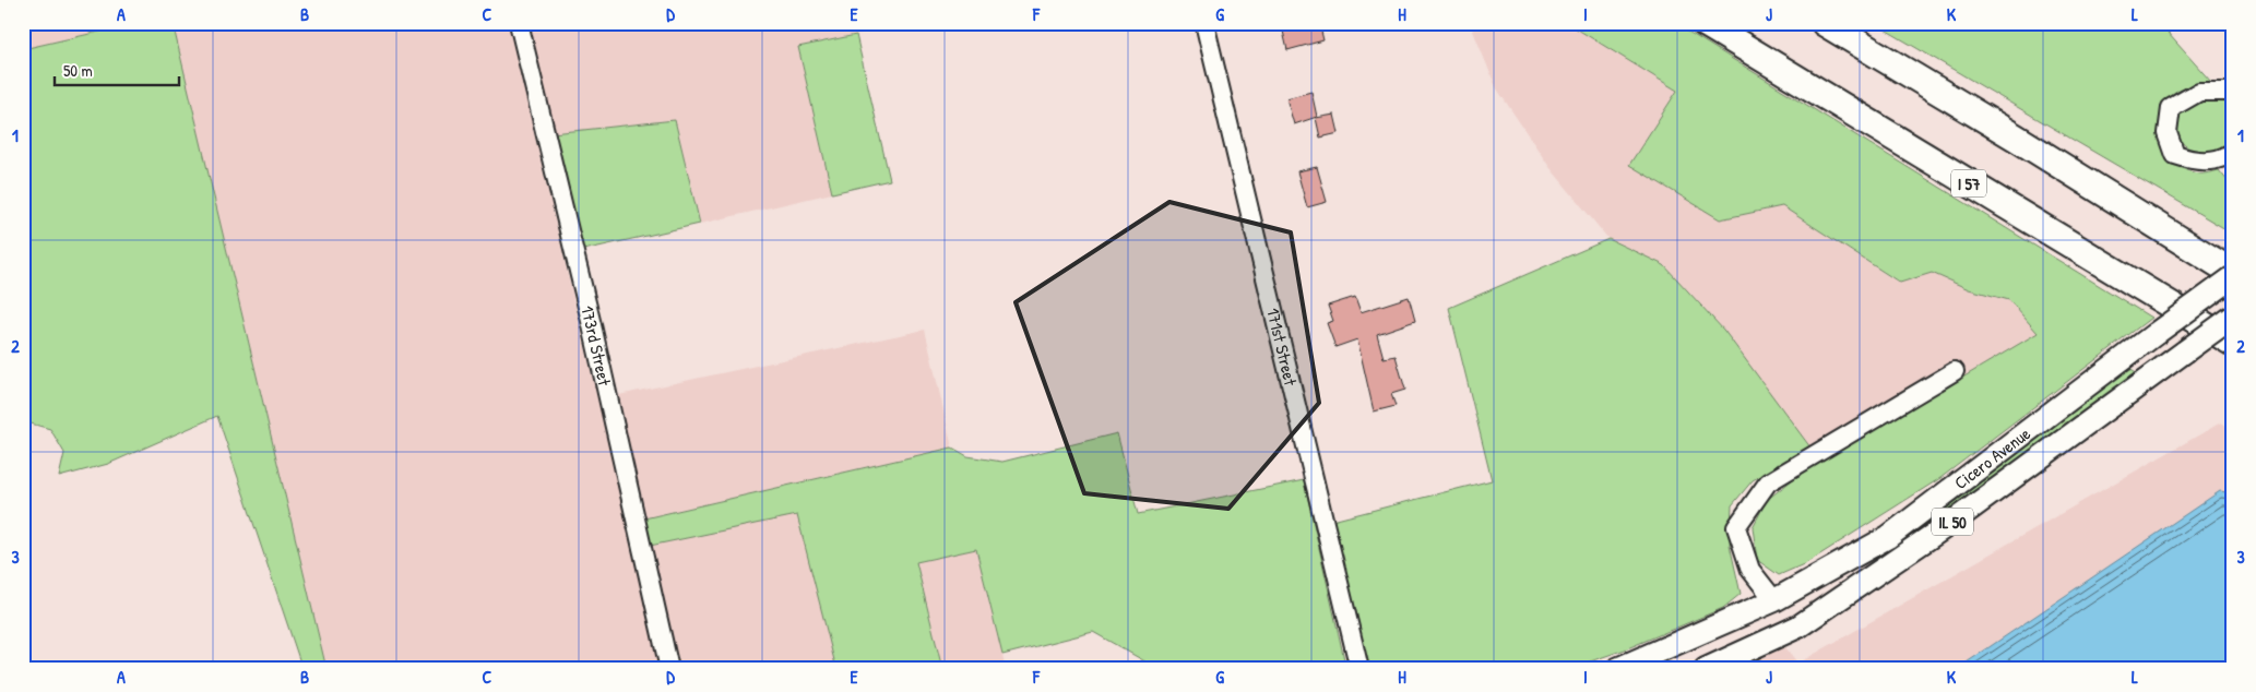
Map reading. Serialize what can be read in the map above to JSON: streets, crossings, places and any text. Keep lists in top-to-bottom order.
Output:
{
  "streets": {
    "highway": ["I 57"],
    "main road": ["Cicero Avenue", "IL 50"],
    "street": ["173rd Street", "171st Street"]
  },
  "scale_bar": "50 m",
  "grid": {
    "columns": [
      "A",
      "B",
      "C",
      "D",
      "E",
      "F",
      "G",
      "H",
      "I",
      "J",
      "K",
      "L"
    ],
    "rows": ["1", "2", "3"]
  }
}
